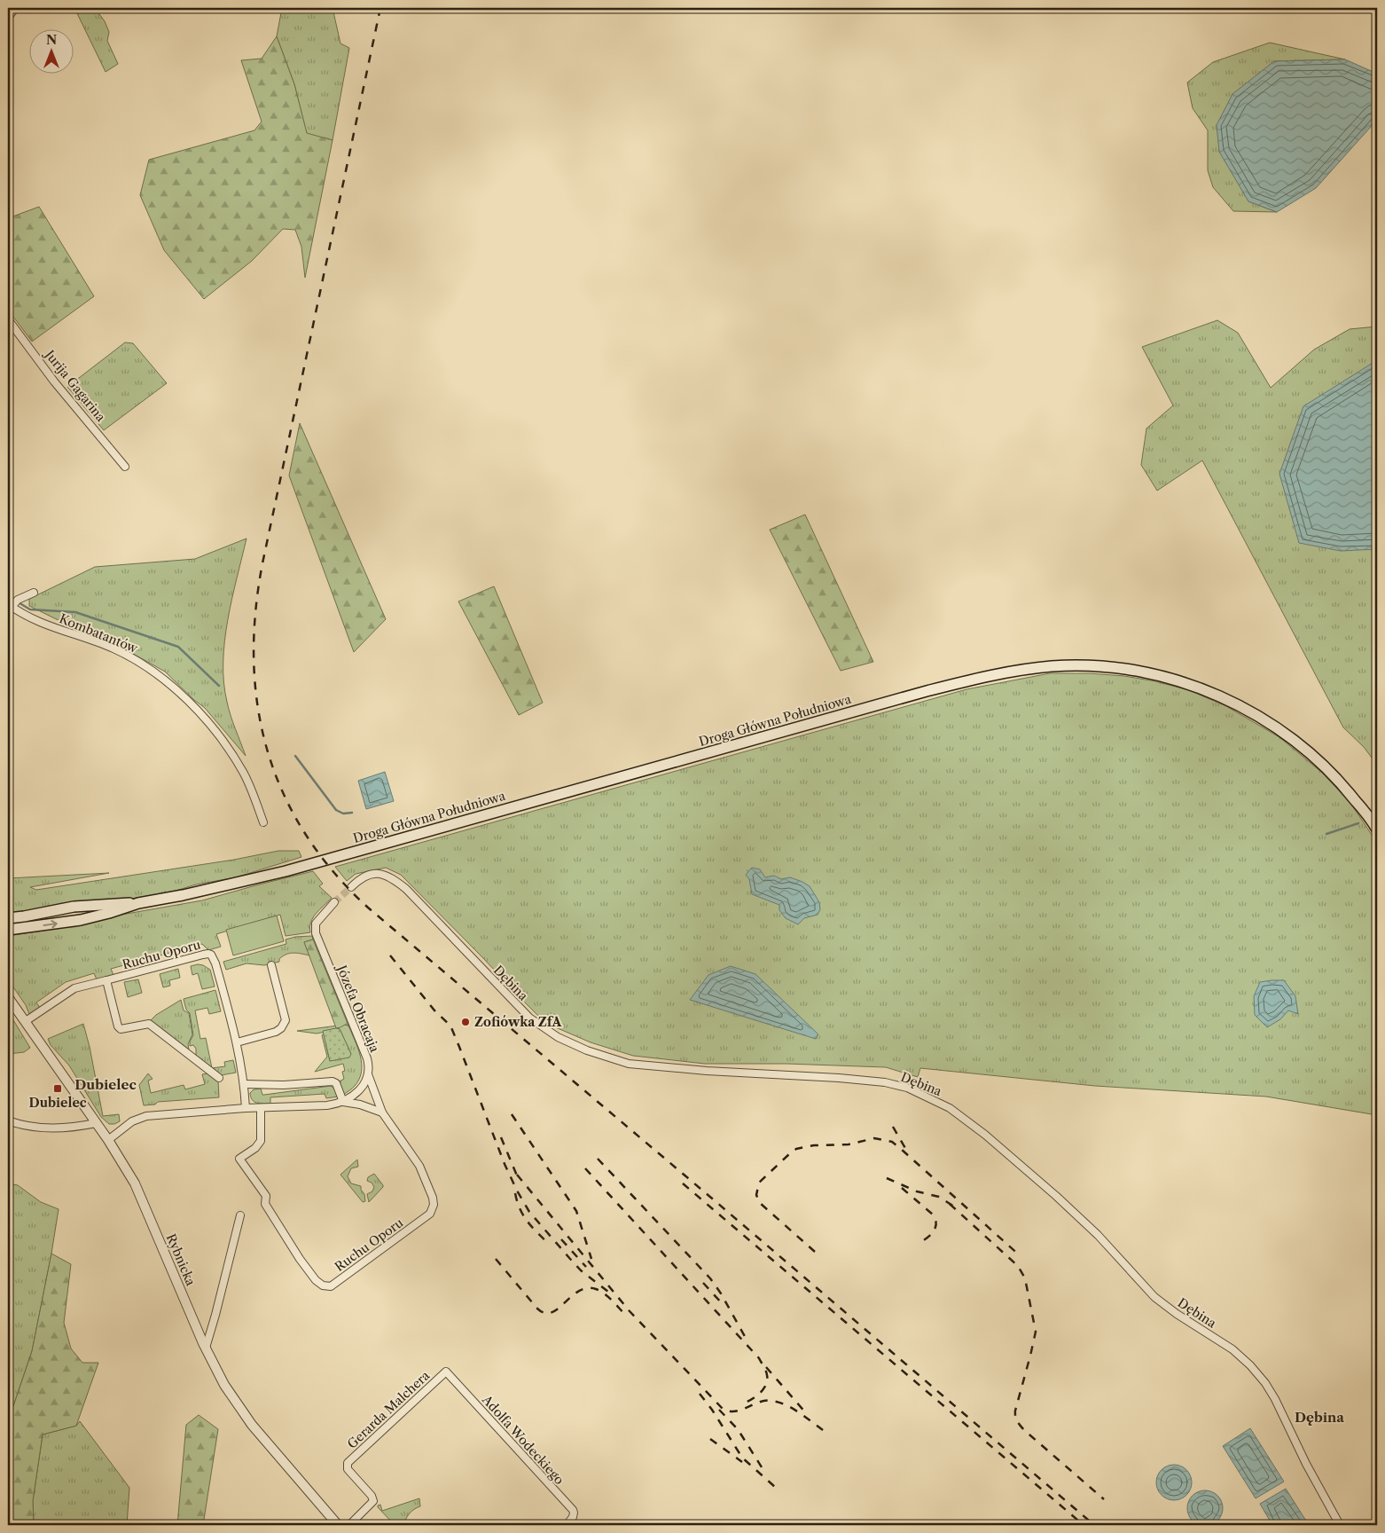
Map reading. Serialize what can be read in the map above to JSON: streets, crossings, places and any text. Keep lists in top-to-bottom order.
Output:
{
  "streets": {
    "main road": ["Droga Główna Południowa"],
    "street": [
      "Jurija Gagarina",
      "Kombatantów",
      "Ruchu Oporu",
      "Dębina",
      "Józefa Obracaja",
      "Rybnicka",
      "Gerarda Malchera",
      "Adolfa Wodeckiego"
    ]
  },
  "crossings": [
    ["Ruchu Oporu", "Józefa Obracaja"],
    ["Ruchu Oporu", "Rybnicka"],
    ["Gerarda Malchera", "Adolfa Wodeckiego"]
  ],
  "districts": ["Dubielec", "Dębina"],
  "places": {
    "other": ["Zofiówka ZfA"],
    "transit": ["Dubielec"]
  },
  "north": "top"
}
